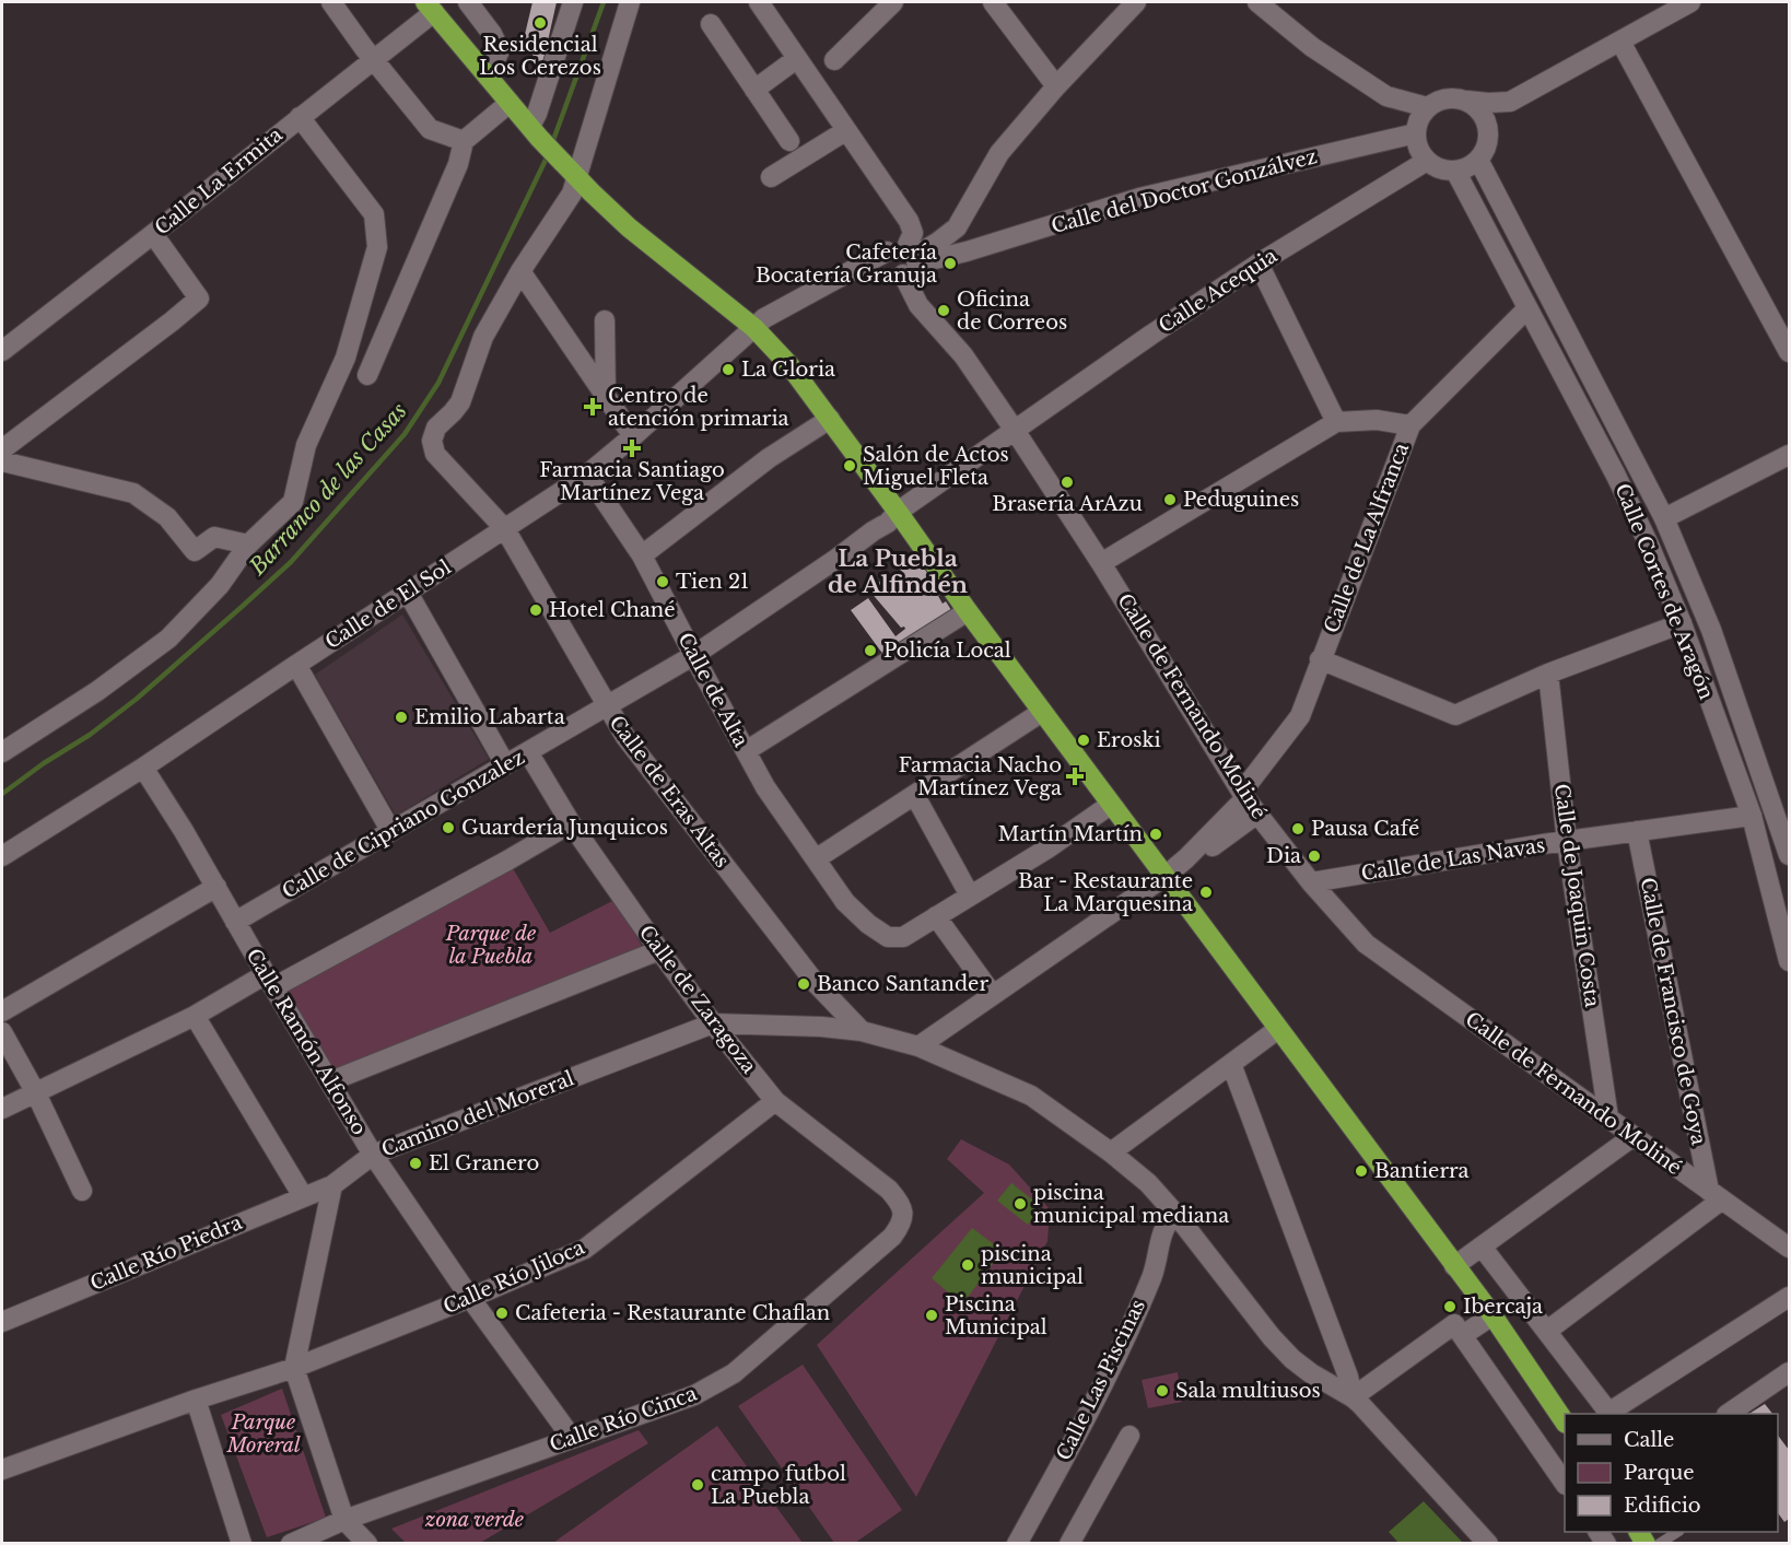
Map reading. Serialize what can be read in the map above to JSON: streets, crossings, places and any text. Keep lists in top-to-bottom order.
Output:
{
  "streets": {
    "street": [
      "Calle La Ermita",
      "Calle del Doctor Gonzálvez",
      "Calle Acequia",
      "Calle de La Alfranca",
      "Calle Cortes de Aragón",
      "Calle de El Sol",
      "Calle de Alta",
      "Calle de Fernando Moliné",
      "Calle de Eras Altas",
      "Calle de Cipriano Gonzalez",
      "Calle de Las Navas",
      "Calle de Joaquin Costa",
      "Calle de Zaragoza",
      "Calle de Francisco de Goya",
      "Calle Ramón Alfonso",
      "Camino del Moreral",
      "Calle Río Piedra",
      "Calle Río Jiloca",
      "Calle Las Piscinas",
      "Calle Río Cinca"
    ]
  },
  "crossings": [
    ["Calle del Doctor Gonzálvez", "Calle Acequia"],
    ["Calle del Doctor Gonzálvez", "Calle Cortes de Aragón"],
    ["Calle del Doctor Gonzálvez", "Calle de Fernando Moliné"],
    ["Calle Acequia", "Calle Cortes de Aragón"],
    ["Calle Acequia", "Calle de Fernando Moliné"],
    ["Calle Acequia", "Calle de Cipriano Gonzalez"],
    ["Calle de La Alfranca", "Calle Cortes de Aragón"],
    ["Calle de La Alfranca", "Calle de Fernando Moliné"],
    ["Calle Cortes de Aragón", "Calle de Las Navas"],
    ["Calle de El Sol", "Calle de Alta"],
    ["Calle de El Sol", "Calle de Eras Altas"],
    ["Calle de El Sol", "Calle Ramón Alfonso"],
    ["Calle de Alta", "Calle de Cipriano Gonzalez"],
    ["Calle de Fernando Moliné", "Calle de Las Navas"],
    ["Calle de Fernando Moliné", "Calle de Joaquin Costa"],
    ["Calle de Fernando Moliné", "Calle de Francisco de Goya"],
    ["Calle de Eras Altas", "Calle de Cipriano Gonzalez"],
    ["Calle de Cipriano Gonzalez", "Calle de Zaragoza"],
    ["Calle de Cipriano Gonzalez", "Calle Ramón Alfonso"],
    ["Calle de Las Navas", "Calle de Joaquin Costa"],
    ["Calle de Las Navas", "Calle de Francisco de Goya"],
    ["Calle de Zaragoza", "Camino del Moreral"],
    ["Calle de Zaragoza", "Calle Río Jiloca"],
    ["Calle de Zaragoza", "Calle Río Cinca"],
    ["Calle Ramón Alfonso", "Camino del Moreral"],
    ["Calle Ramón Alfonso", "Calle Río Jiloca"],
    ["Calle Ramón Alfonso", "Calle Río Cinca"],
    ["Camino del Moreral", "Calle Río Piedra"]
  ],
  "districts": ["La Puebla de Alfindén"],
  "water": ["Barranco de las Casas"],
  "parks": ["Parque de la Puebla", "Parque Moreral", "zona verde"],
  "places": {
    "other": [
      "Residencial Los Cerezos",
      "Cafetería Bocatería Granuja",
      "Oficina de Correos",
      "La Gloria",
      "Salón de Actos Miguel Fleta",
      "Brasería ArAzu",
      "Peduguines",
      "Tien 21",
      "Hotel Chané",
      "Policía Local",
      "Emilio Labarta",
      "Eroski",
      "Guardería Junquicos",
      "Pausa Café",
      "Martín Martín",
      "Dia",
      "Bar - Restaurante La Marquesina",
      "Banco Santander",
      "El Granero",
      "Bantierra",
      "piscina municipal mediana",
      "piscina municipal",
      "Ibercaja",
      "Cafeteria - Restaurante Chaflan",
      "Piscina Municipal",
      "Sala multiusos",
      "campo futbol La Puebla"
    ],
    "health": ["Centro de atención primaria", "Farmacia Santiago Martínez Vega", "Farmacia Nacho Martínez Vega"]
  },
  "legend": ["Calle", "Parque", "Edificio"]
}
